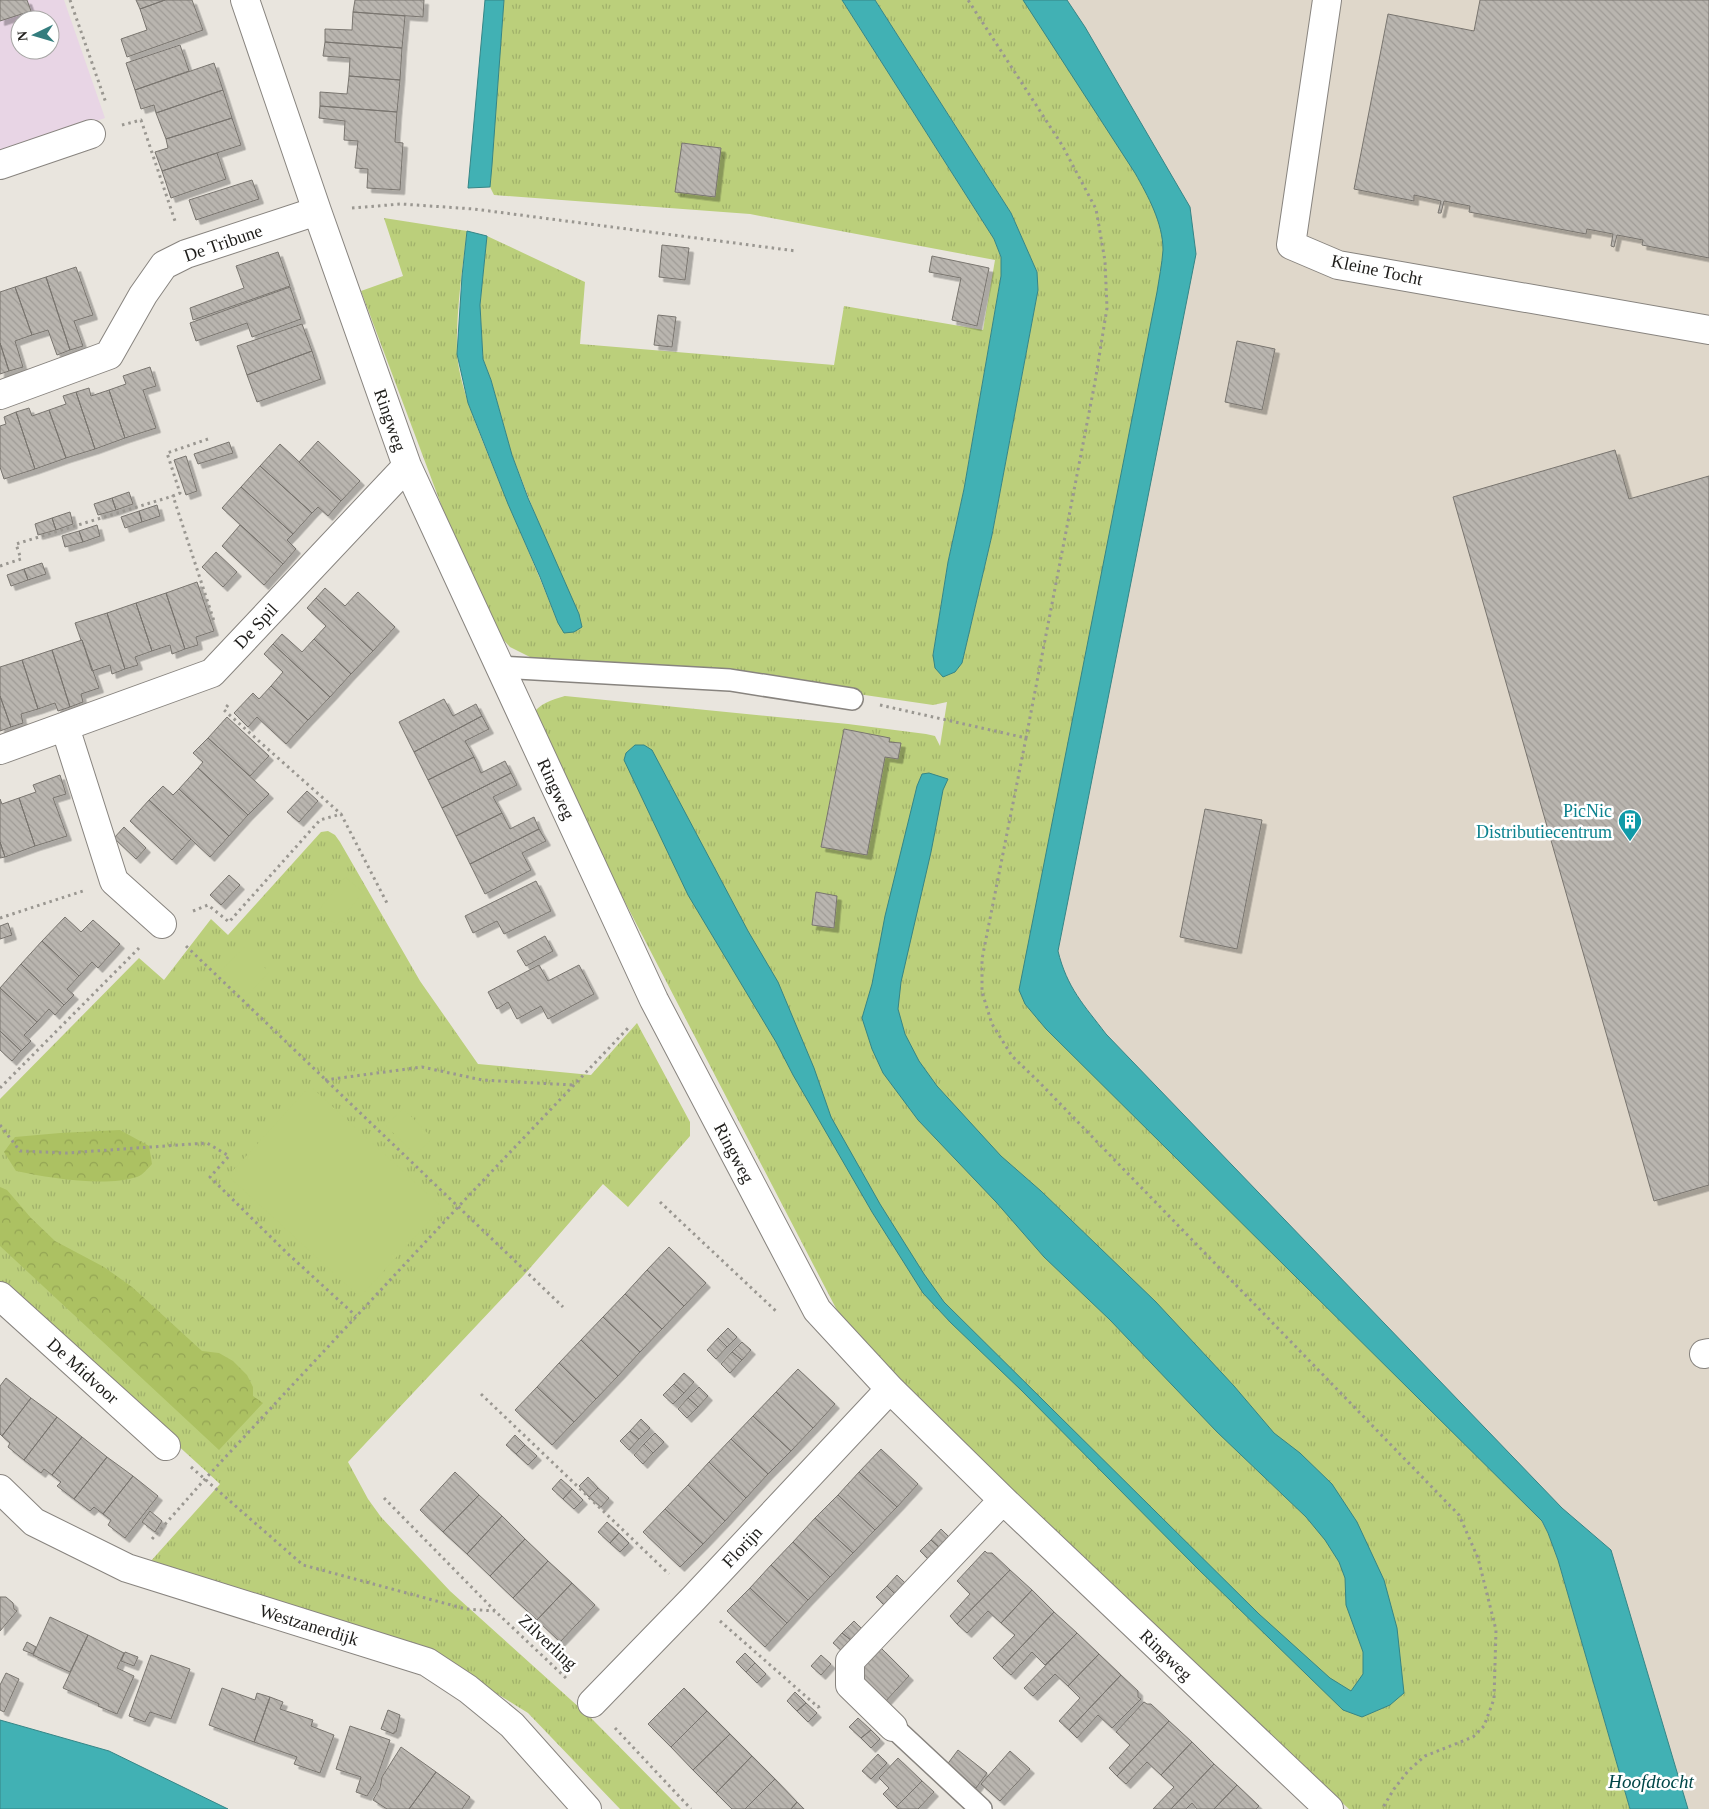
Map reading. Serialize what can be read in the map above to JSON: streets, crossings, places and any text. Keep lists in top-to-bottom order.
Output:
{
  "streets": {
    "street": [
      "De Tribune",
      "Kleine Tocht",
      "Ringweg",
      "De Spil",
      "De Midvoor",
      "Florijn",
      "Westzanerdijk"
    ],
    "path": ["Zilverling"]
  },
  "crossings": [
    ["De Tribune", "Ringweg"],
    ["Ringweg", "De Spil"],
    ["Ringweg", "Florijn"],
    ["Florijn", "Zilverling"]
  ],
  "water": ["Hoofdtocht"],
  "places": {
    "building": ["PicNic Distributiecentrum"]
  },
  "north": "left"
}
